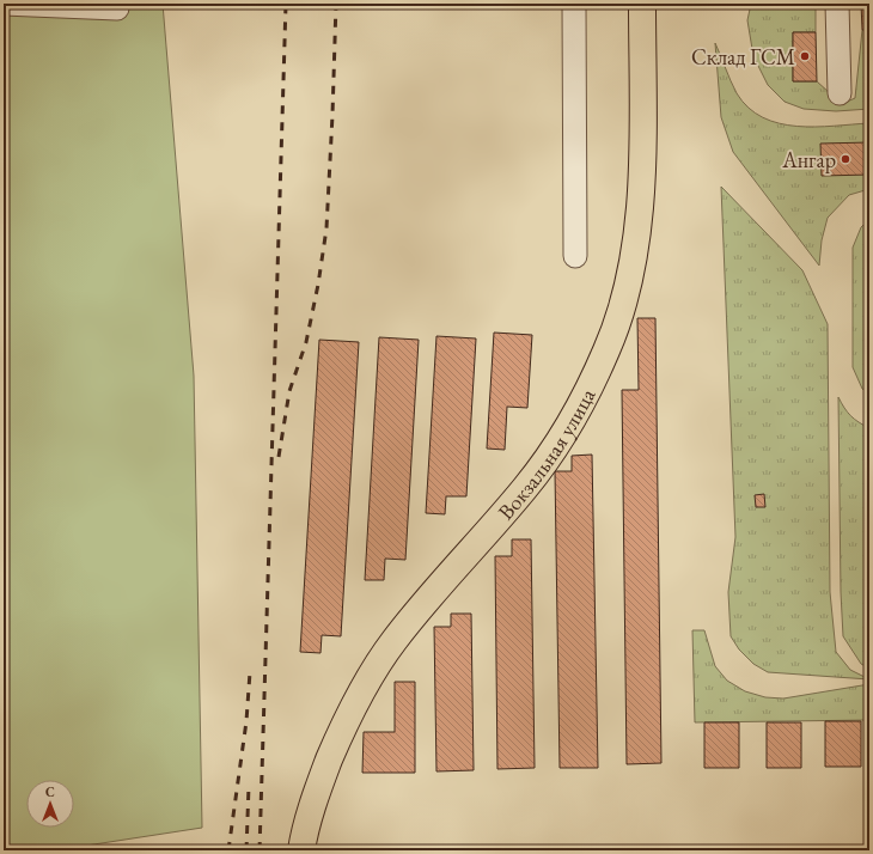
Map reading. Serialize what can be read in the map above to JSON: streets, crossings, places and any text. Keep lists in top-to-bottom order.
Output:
{
  "streets": {
    "main road": ["Вокзальная улица"]
  },
  "places": ["Склад ГСМ", "Ангар"],
  "north": "top"
}
